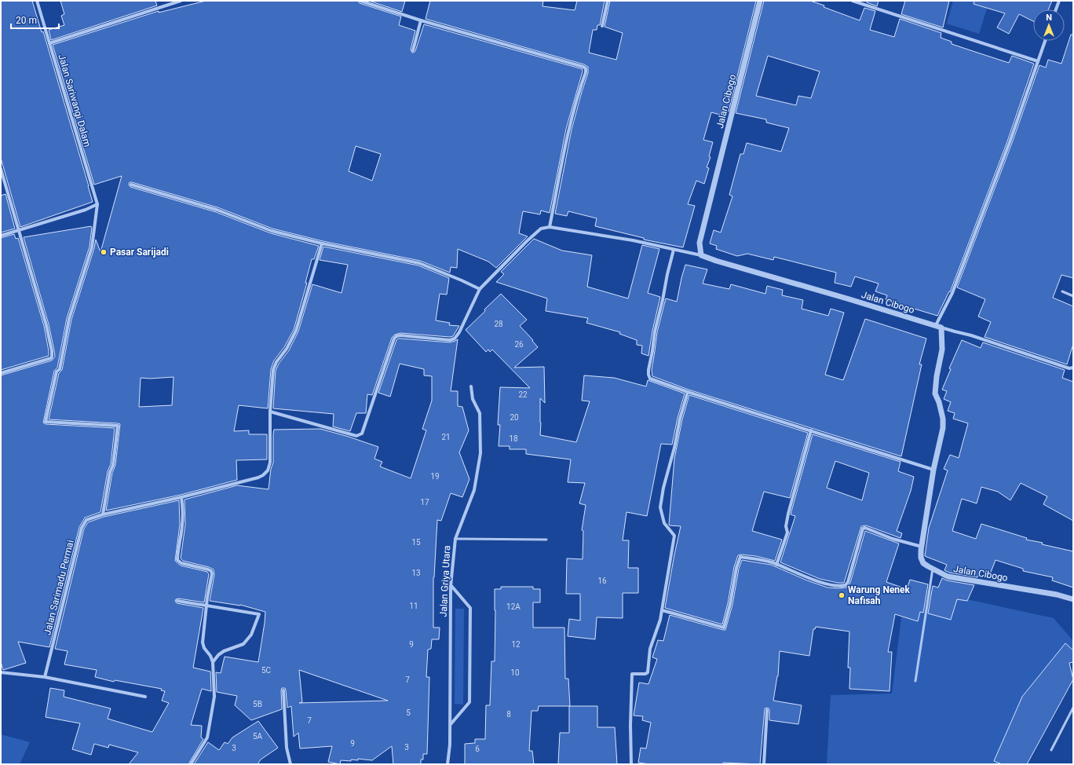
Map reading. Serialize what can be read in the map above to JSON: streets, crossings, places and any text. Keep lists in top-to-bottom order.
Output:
{
  "streets": {
    "street": [
      "Jalan Sariwangi Dalam",
      "Jalan Cibogo",
      "Jalan Griya Utara",
      "Jalan Sarimadu Permai"
    ]
  },
  "places": ["Pasar Sarijadi", "Warung Nenek Nafisah"],
  "house_numbers": [
    "28",
    "26",
    "22",
    "20",
    "21",
    "18",
    "19",
    "17",
    "15",
    "13",
    "16",
    "11",
    "12A",
    "9",
    "12",
    "5C",
    "10",
    "7",
    "5B",
    "5",
    "8",
    "7",
    "5A",
    "9",
    "3",
    "3",
    "6"
  ],
  "scale_bar": "20 m",
  "north": "top"
}
